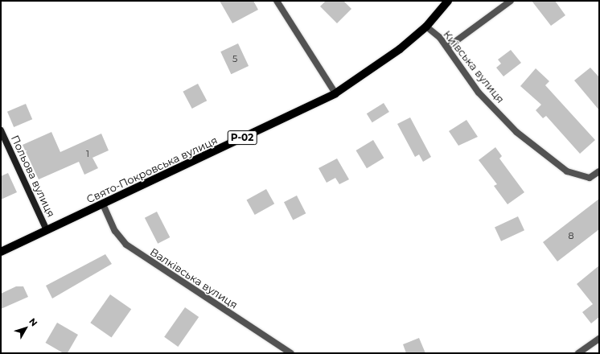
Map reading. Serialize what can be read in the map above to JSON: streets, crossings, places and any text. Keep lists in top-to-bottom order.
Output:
{
  "streets": {
    "main road": ["Р-02", "Свято-Покровська вулиця"],
    "street": ["Київська вулиця", "Польова вулиця", "Валківська вулиця"]
  },
  "crossings": [
    ["Київська вулиця", "Свято-Покровська вулиця"],
    ["Свято-Покровська вулиця", "Польова вулиця"],
    ["Свято-Покровська вулиця", "Валківська вулиця"]
  ],
  "house_numbers": ["5", "1", "8"],
  "north": "top right"
}
